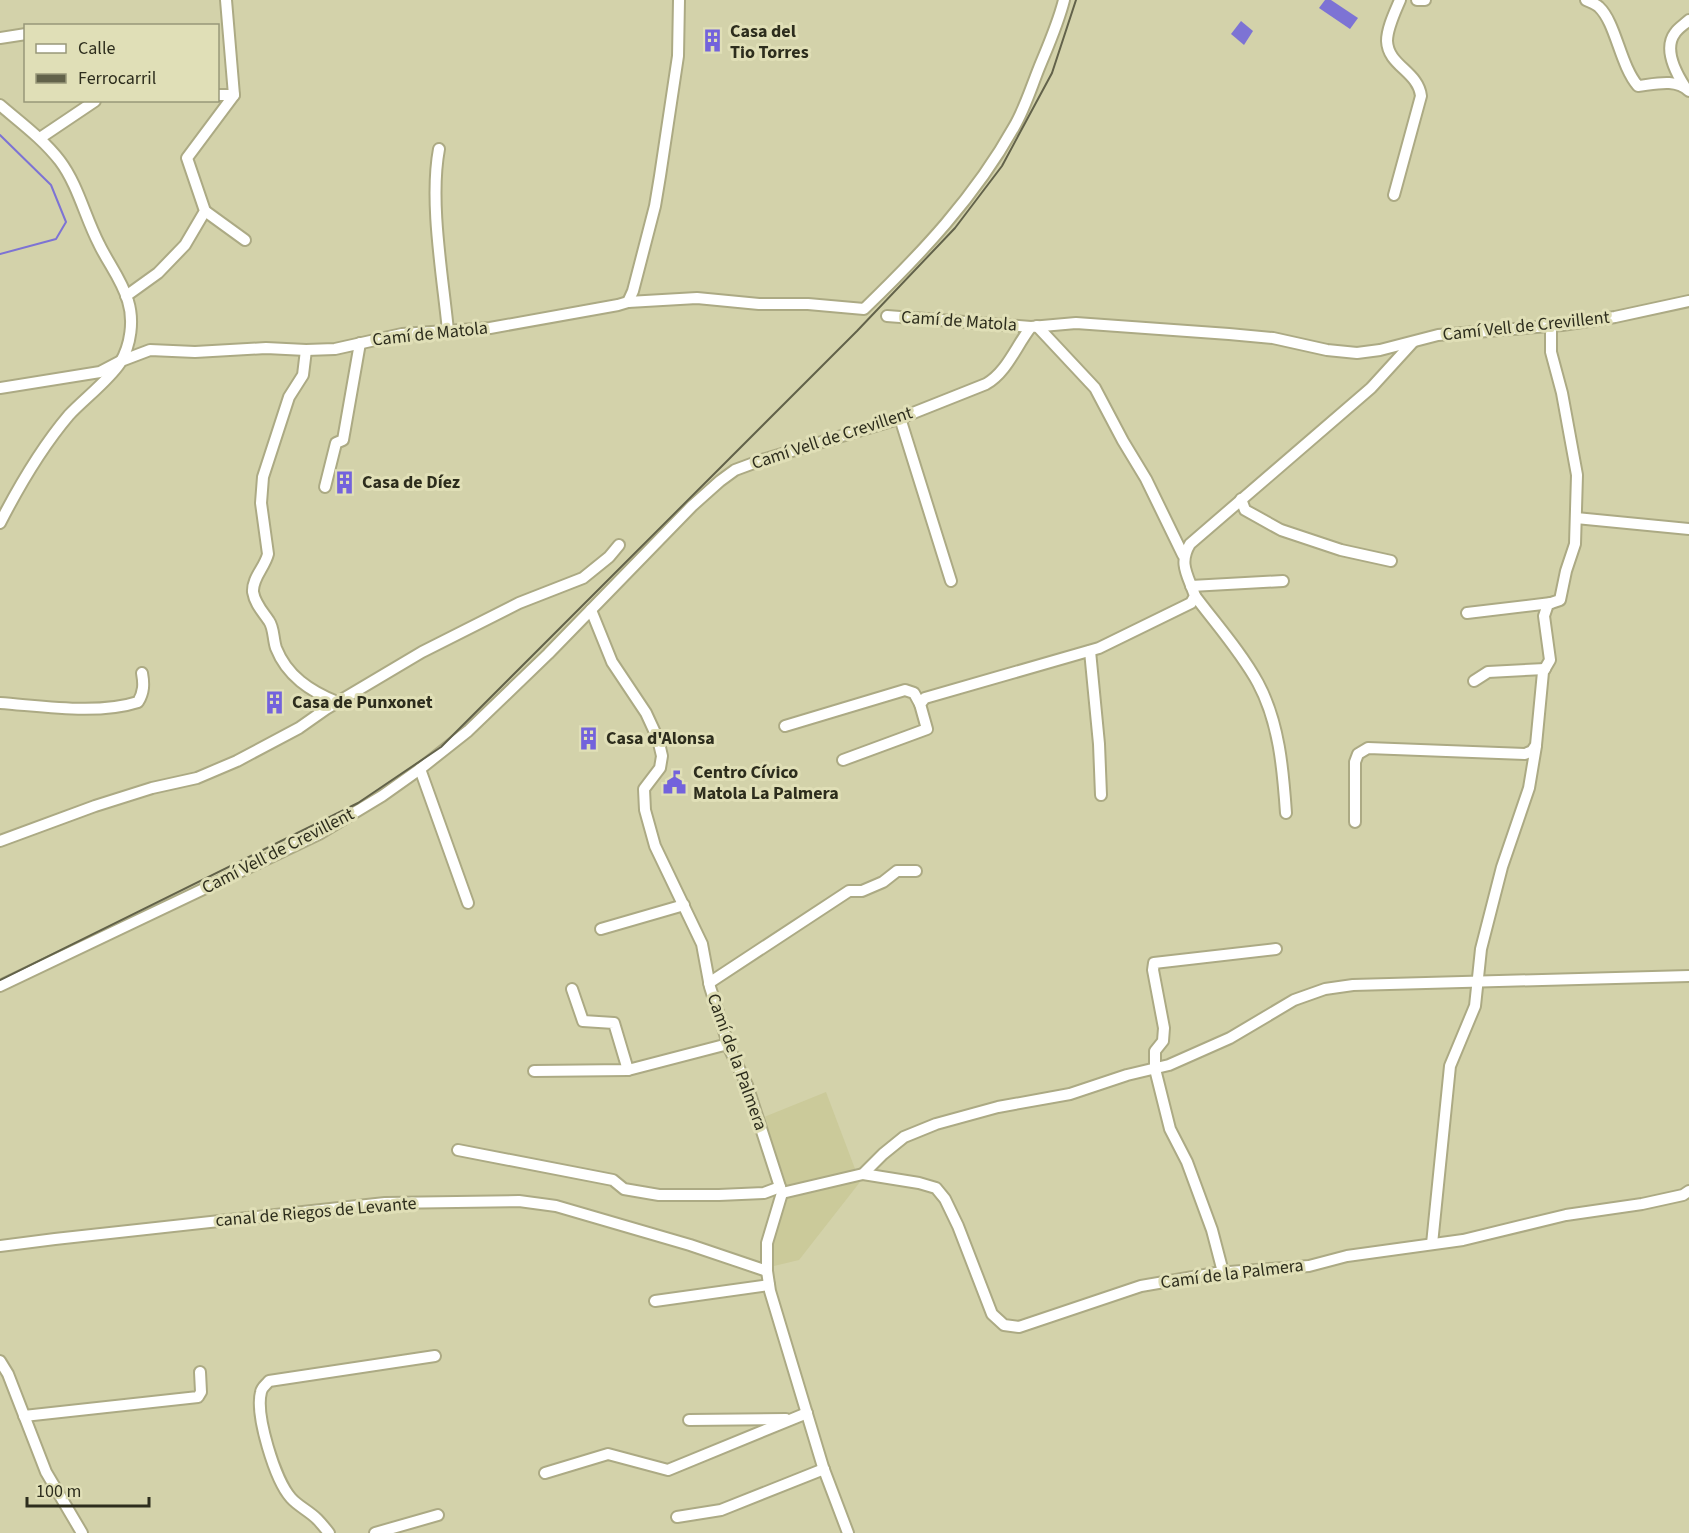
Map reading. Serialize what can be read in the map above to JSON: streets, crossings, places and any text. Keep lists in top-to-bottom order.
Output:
{
  "streets": {
    "street": [
      "Camí de Matola",
      "Camí Vell de Crevillent",
      "Camí de la Palmera",
      "canal de Riegos de Levante"
    ]
  },
  "crossings": [
    ["Camí de Matola", "Camí Vell de Crevillent"],
    ["Camí Vell de Crevillent", "Camí de la Palmera"]
  ],
  "places": {
    "building": [
      "Casa del Tio Torres",
      "Casa de Díez",
      "Casa de Punxonet",
      "Casa d'Alonsa"
    ],
    "public building": ["Centro Cívico Matola La Palmera"]
  },
  "legend": ["Calle", "Ferrocarril"],
  "scale_bar": "100 m"
}
